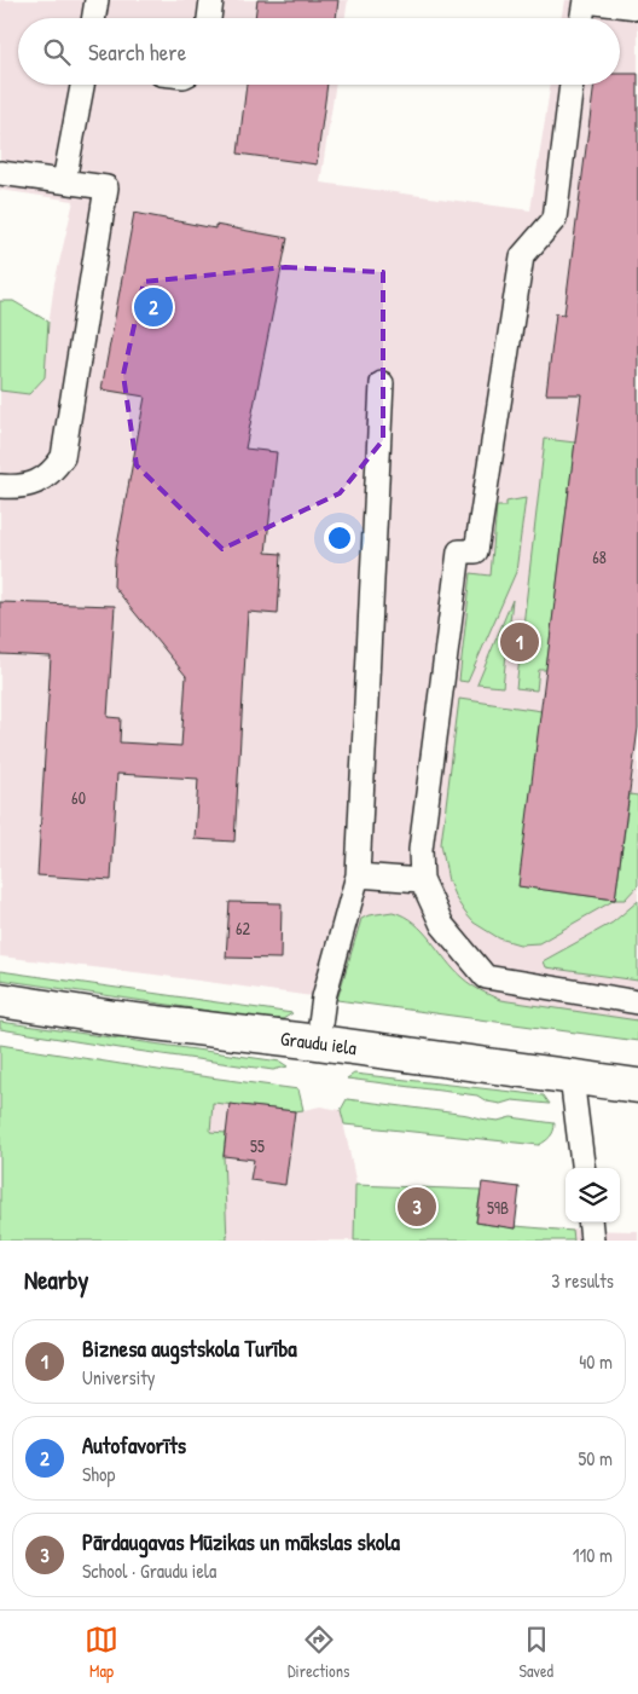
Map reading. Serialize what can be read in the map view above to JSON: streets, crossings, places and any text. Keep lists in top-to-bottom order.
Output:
{
  "streets": {
    "main road": ["Graudu iela"]
  },
  "house_numbers": [
    "68",
    "60",
    "62",
    "55",
    "59B"
  ],
  "page": {
    "search": "Search here",
    "pins": ["2", "1", "3"],
    "heading": ["Nearby", "3 results"],
    "list": [
      {
        "mark": "1",
        "name": "Biznesa augstskola Turība",
        "note": "University",
        "value": "40 m"
      },
      {
        "mark": "2",
        "name": "Autofavorīts",
        "note": "Shop",
        "value": "50 m"
      },
      {
        "mark": "3",
        "name": "Pārdaugavas Mūzikas un mākslas skola",
        "note": "School · Graudu iela",
        "value": "110 m"
      }
    ],
    "nav": ["Map", "Directions", "Saved"]
  }
}
